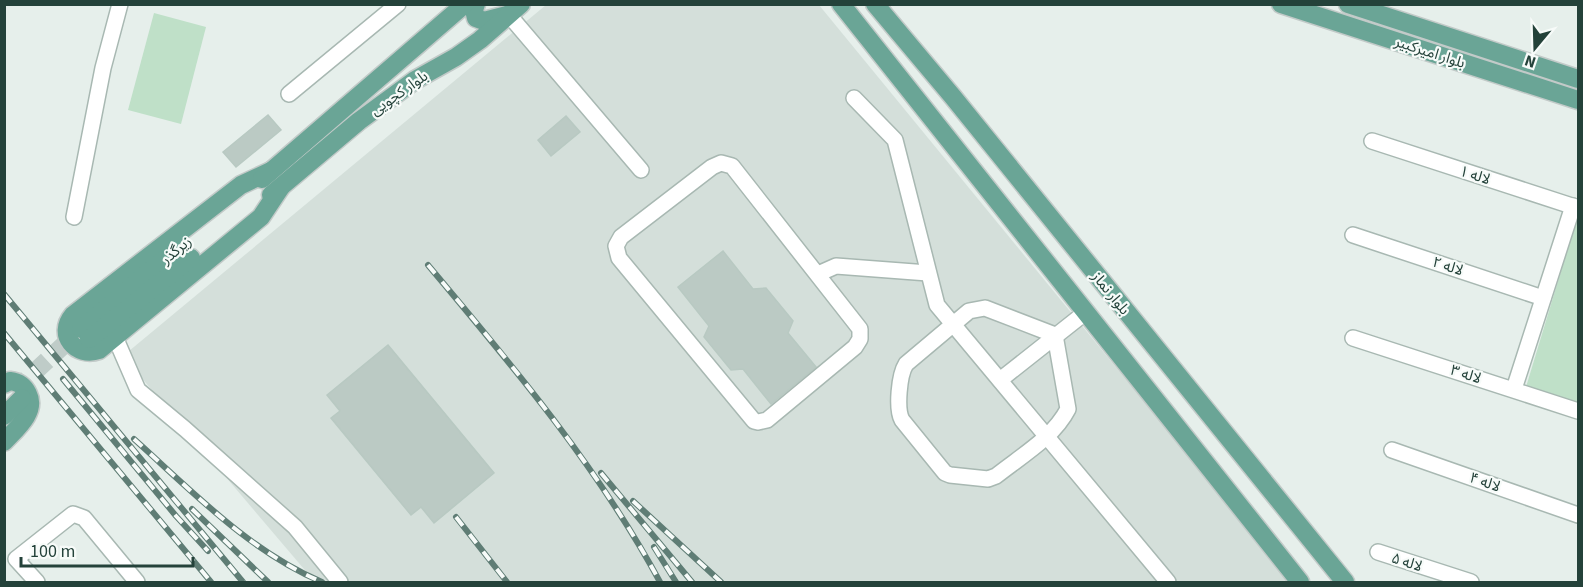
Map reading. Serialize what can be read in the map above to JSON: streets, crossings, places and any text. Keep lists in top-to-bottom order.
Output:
{
  "streets": {
    "main road": [
      "بلوار امیرکبیر",
      "بلوار کچویی",
      "زیرگذر",
      "بلوار نماز"
    ],
    "street": [
      "لاله ۱",
      "لاله ۲",
      "لاله ۳",
      "لاله ۴",
      "لاله ۵"
    ]
  },
  "crossings": [
    ["بلوار کچویی", "زیرگذر"]
  ],
  "scale_bar": "100 m",
  "north": "bottom"
}
